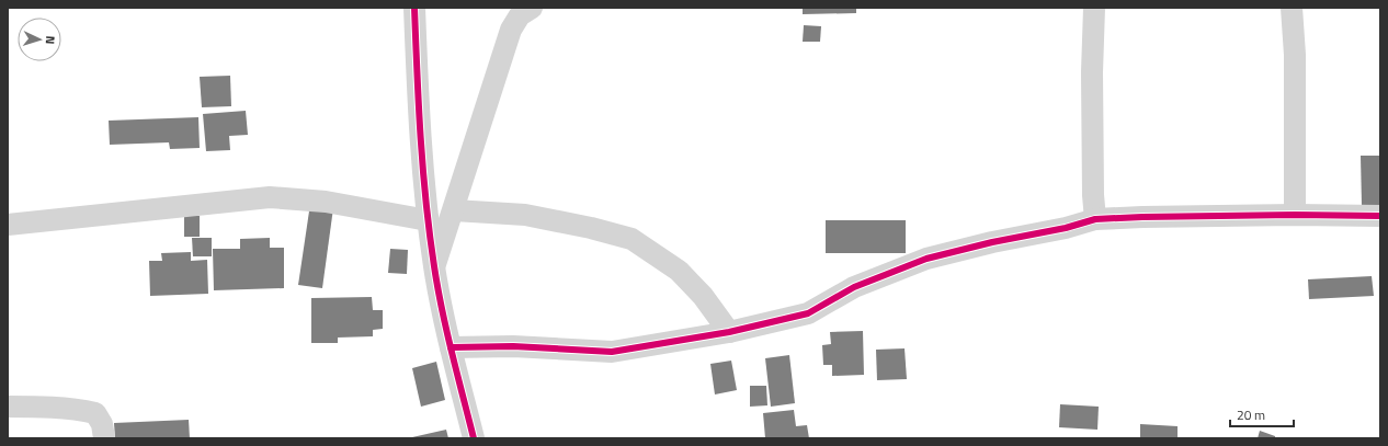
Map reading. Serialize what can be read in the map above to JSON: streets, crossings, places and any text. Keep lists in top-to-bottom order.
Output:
{
  "scale_bar": "20 m",
  "north": "right"
}
